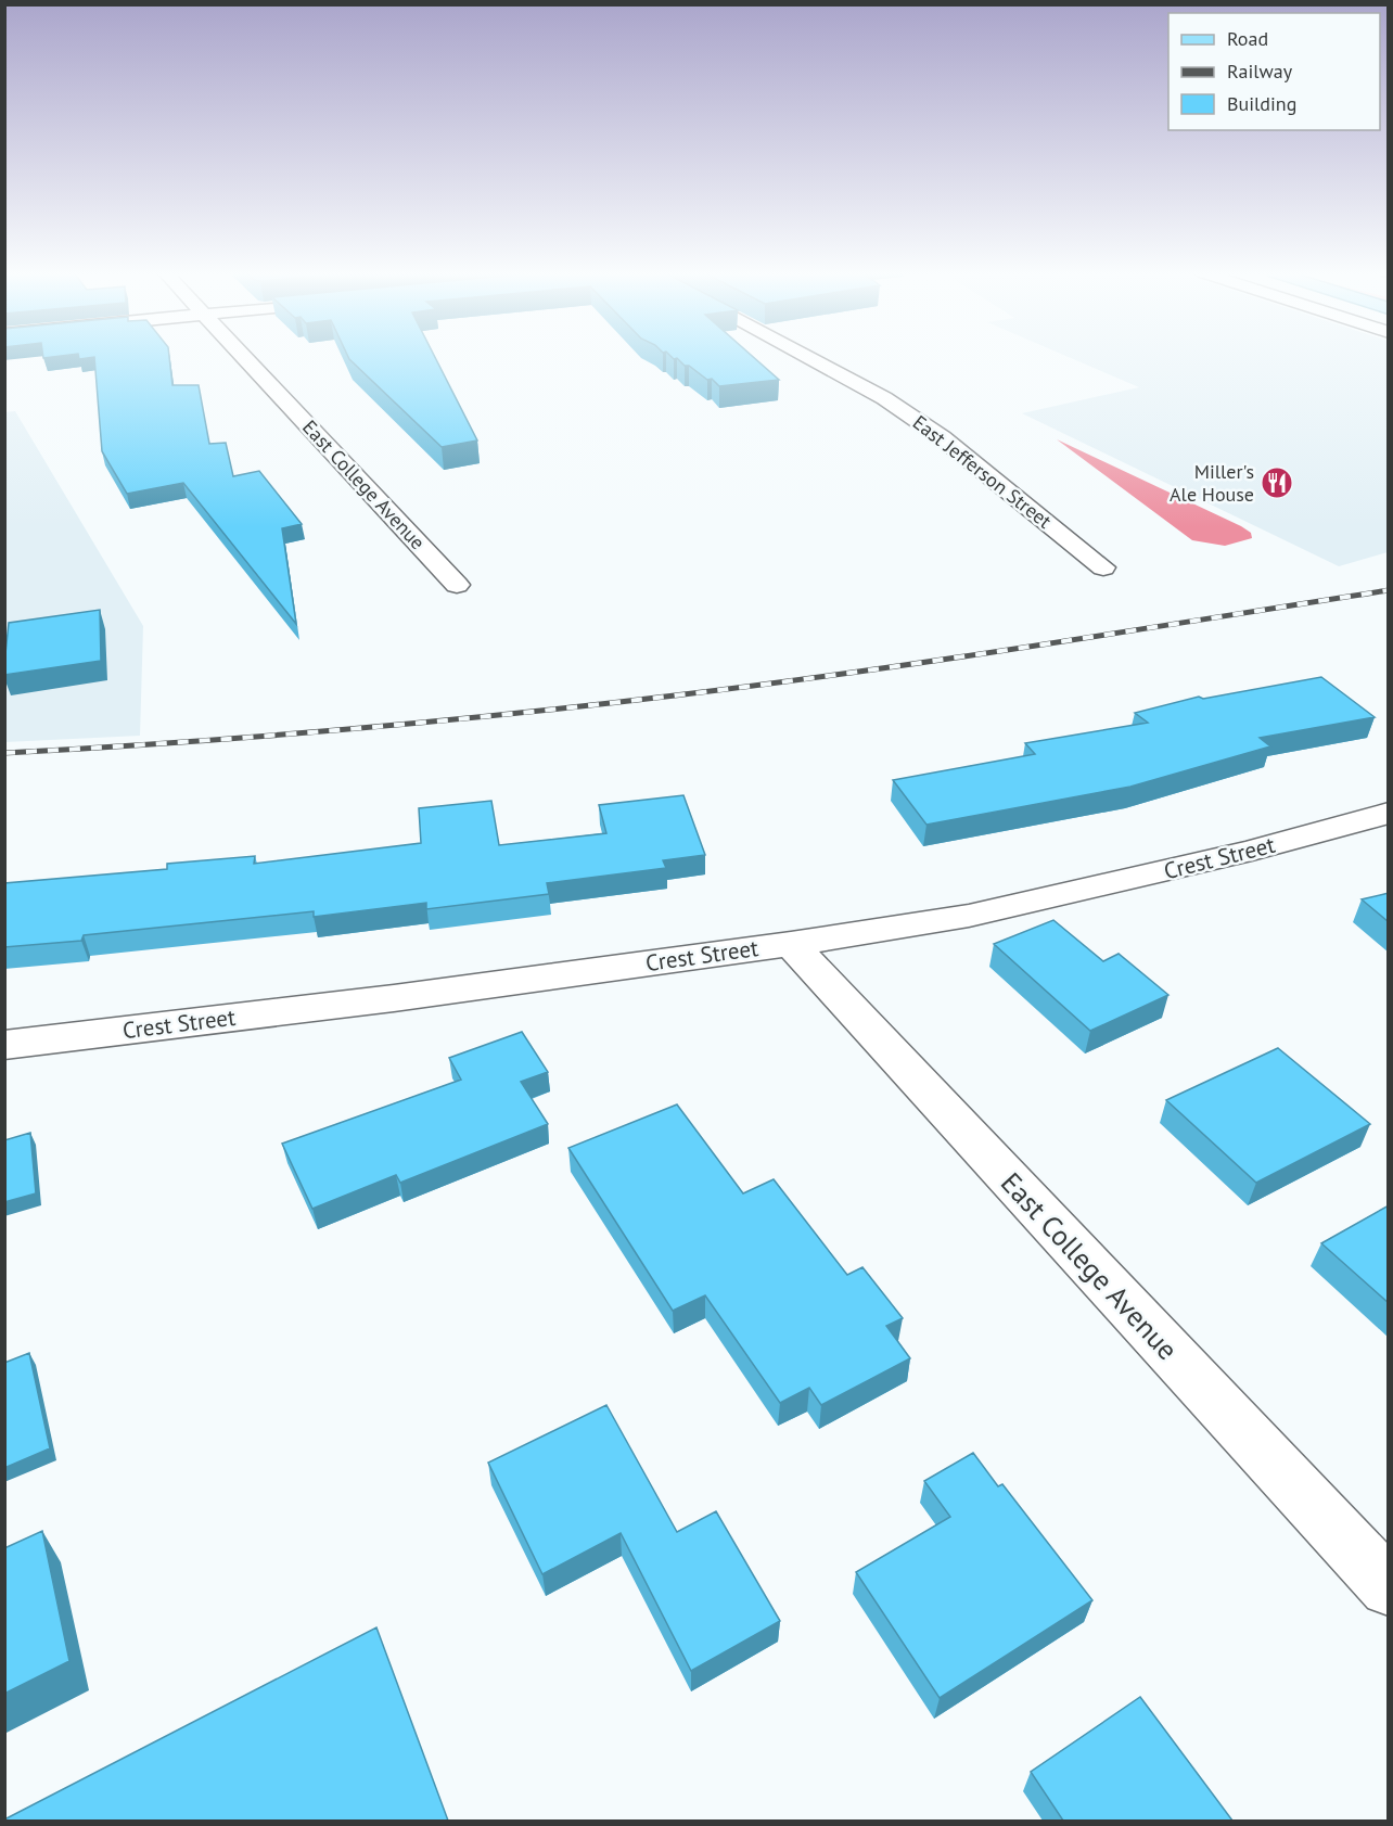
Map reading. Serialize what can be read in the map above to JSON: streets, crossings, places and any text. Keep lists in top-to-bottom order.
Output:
{
  "streets": {
    "street": ["East Jefferson Street", "East College Avenue", "Crest Street"]
  },
  "crossings": [
    ["East College Avenue", "Crest Street"]
  ],
  "places": {
    "restaurant": ["Miller's Ale House"]
  },
  "legend": ["Road", "Railway", "Building"]
}
